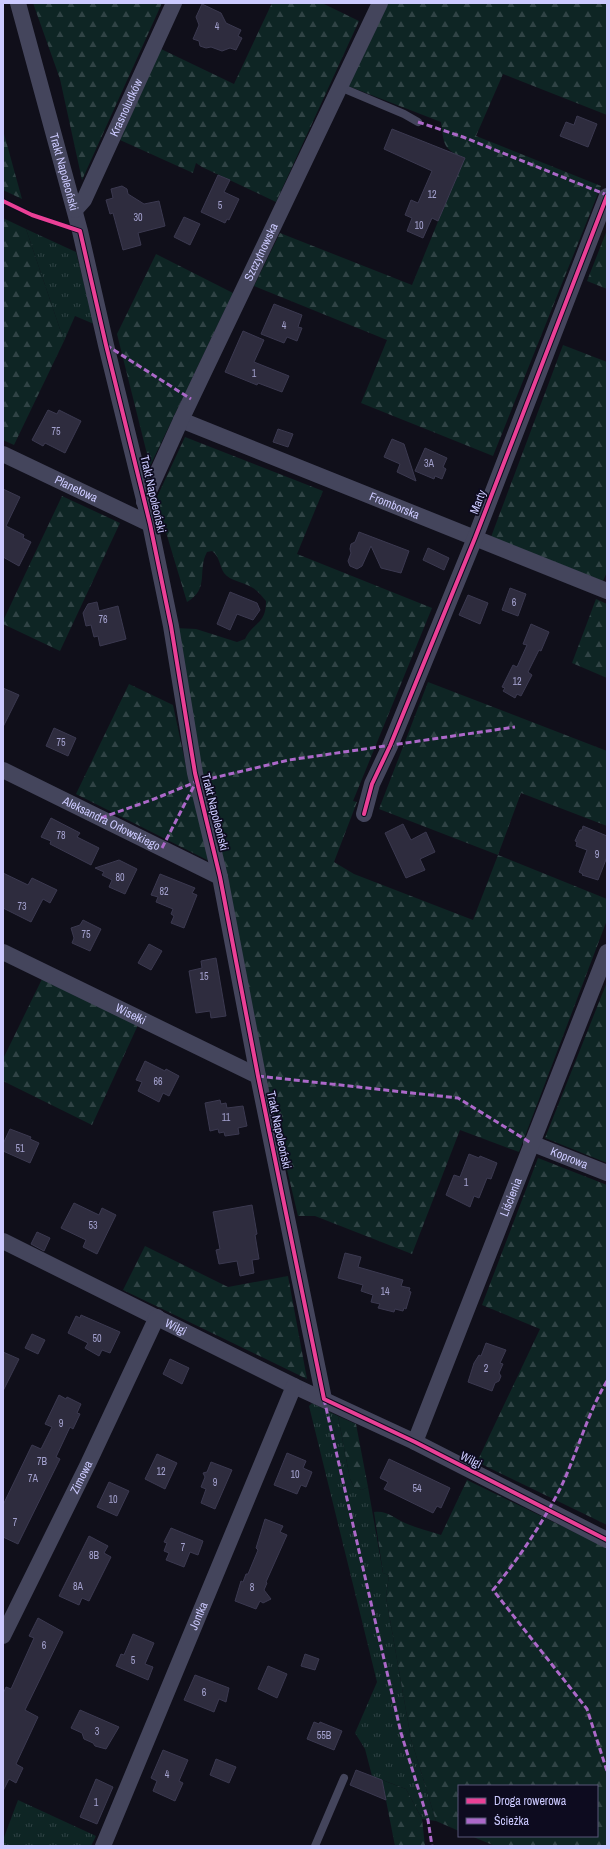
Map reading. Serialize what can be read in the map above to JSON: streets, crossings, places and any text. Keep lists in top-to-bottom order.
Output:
{
  "streets": {
    "street": [
      "Krasnoludków",
      "Trakt Napoleoński",
      "Szczytnowska",
      "Planetowa",
      "Marty",
      "Fromborska",
      "Aleksandra Orłowskiego",
      "Wisełki",
      "Koprowa",
      "Liścienia",
      "Wilgi",
      "Zimowa",
      "Jontka"
    ]
  },
  "crossings": [
    ["Krasnoludków", "Trakt Napoleoński"],
    ["Trakt Napoleoński", "Szczytnowska"],
    ["Trakt Napoleoński", "Planetowa"],
    ["Trakt Napoleoński", "Aleksandra Orłowskiego"],
    ["Trakt Napoleoński", "Wisełki"],
    ["Trakt Napoleoński", "Wilgi"],
    ["Szczytnowska", "Fromborska"],
    ["Marty", "Fromborska"],
    ["Koprowa", "Liścienia"],
    ["Liścienia", "Wilgi"],
    ["Wilgi", "Zimowa"],
    ["Wilgi", "Jontka"]
  ],
  "house_numbers": [
    "4",
    "12",
    "5",
    "30",
    "10",
    "4",
    "1",
    "75",
    "3A",
    "6",
    "76",
    "12",
    "75",
    "78",
    "9",
    "80",
    "82",
    "73",
    "75",
    "15",
    "66",
    "11",
    "51",
    "1",
    "53",
    "14",
    "50",
    "2",
    "9",
    "7B",
    "12",
    "10",
    "7A",
    "9",
    "54",
    "10",
    "7",
    "7",
    "8B",
    "8A",
    "8",
    "6",
    "5",
    "6",
    "3",
    "55B",
    "4",
    "1"
  ],
  "legend": ["Droga rowerowa", "Ścieżka"]
}
